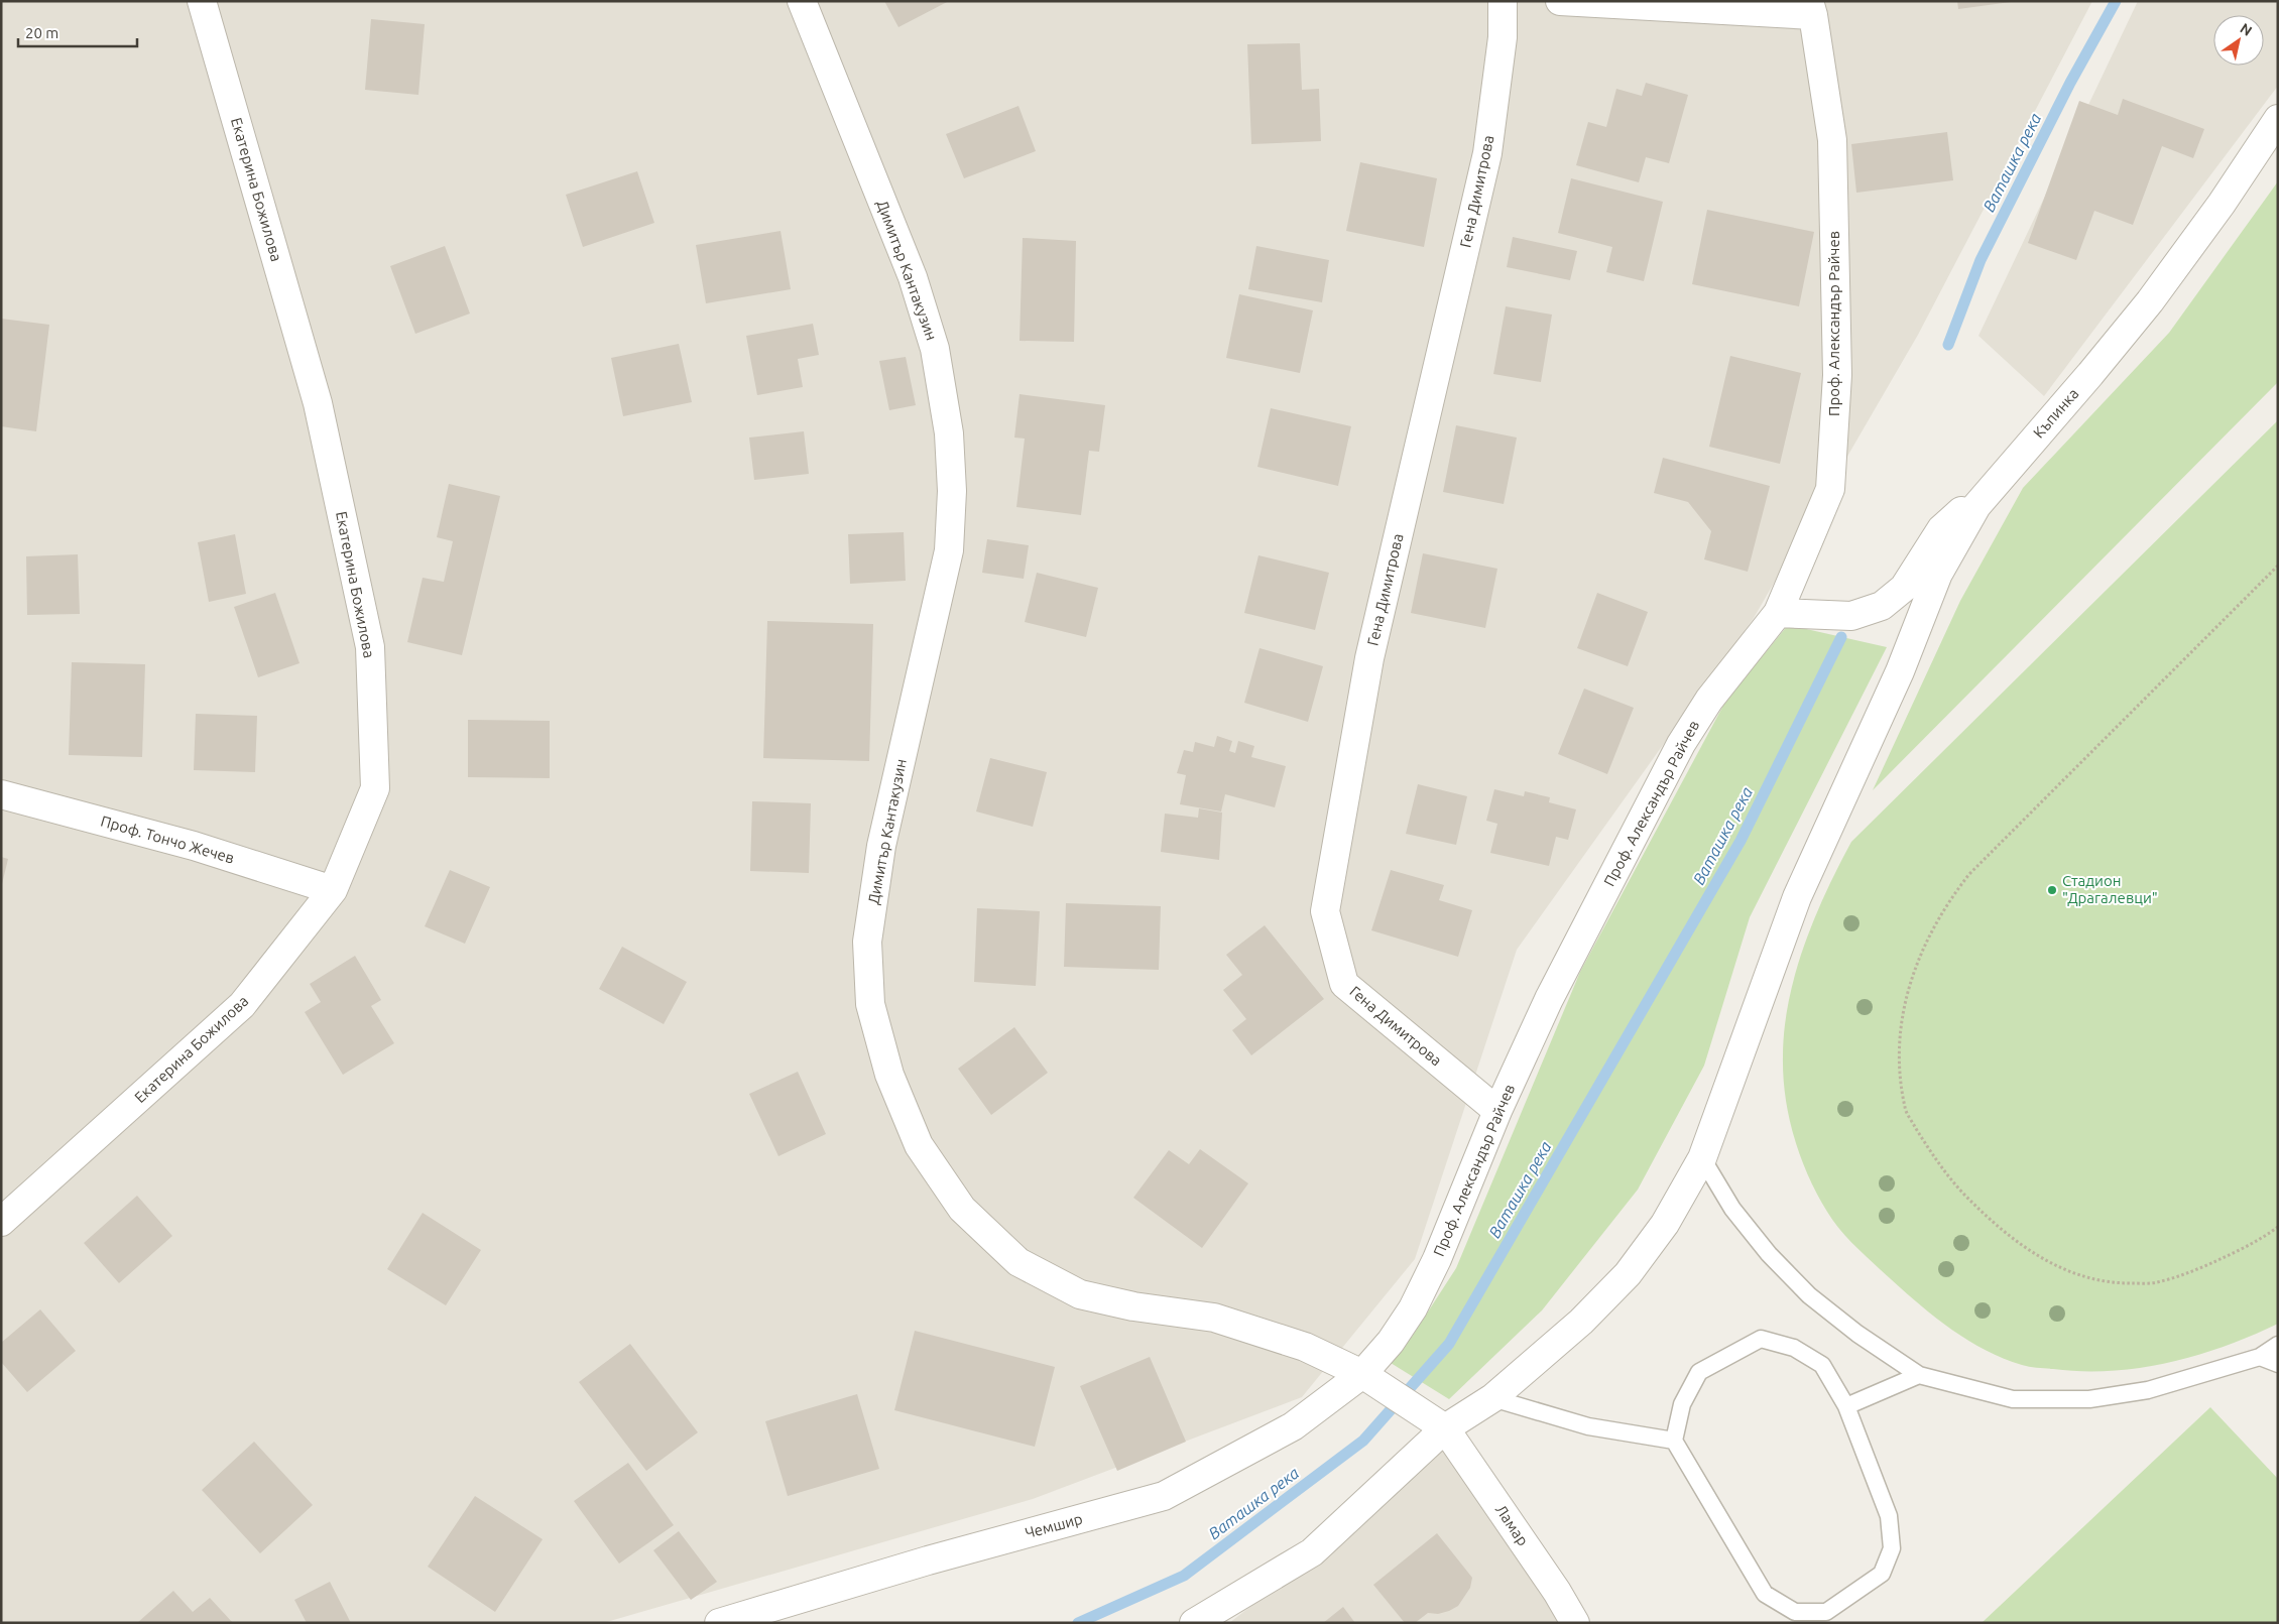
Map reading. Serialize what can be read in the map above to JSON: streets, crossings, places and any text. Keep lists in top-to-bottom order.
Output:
{
  "streets": {
    "street": [
      "Екатерина Божилова",
      "Гена Димитрова",
      "Димитър Кантакузин",
      "Проф. Александър Райчев",
      "Къпинка",
      "Проф. Тончо Жечев",
      "Ламар",
      "Чемшир"
    ]
  },
  "crossings": [
    ["Екатерина Божилова", "Проф. Тончо Жечев"],
    ["Гена Димитрова", "Проф. Александър Райчев"],
    ["Димитър Кантакузин", "Проф. Александър Райчев"],
    ["Димитър Кантакузин", "Ламар"],
    ["Димитър Кантакузин", "Чемшир"],
    ["Проф. Александър Райчев", "Къпинка"],
    ["Проф. Александър Райчев", "Чемшир"]
  ],
  "water": ["Ваташка река"],
  "places": ["Стадион \"Драгалевци\""],
  "scale_bar": "20 m",
  "north": "top right"
}
